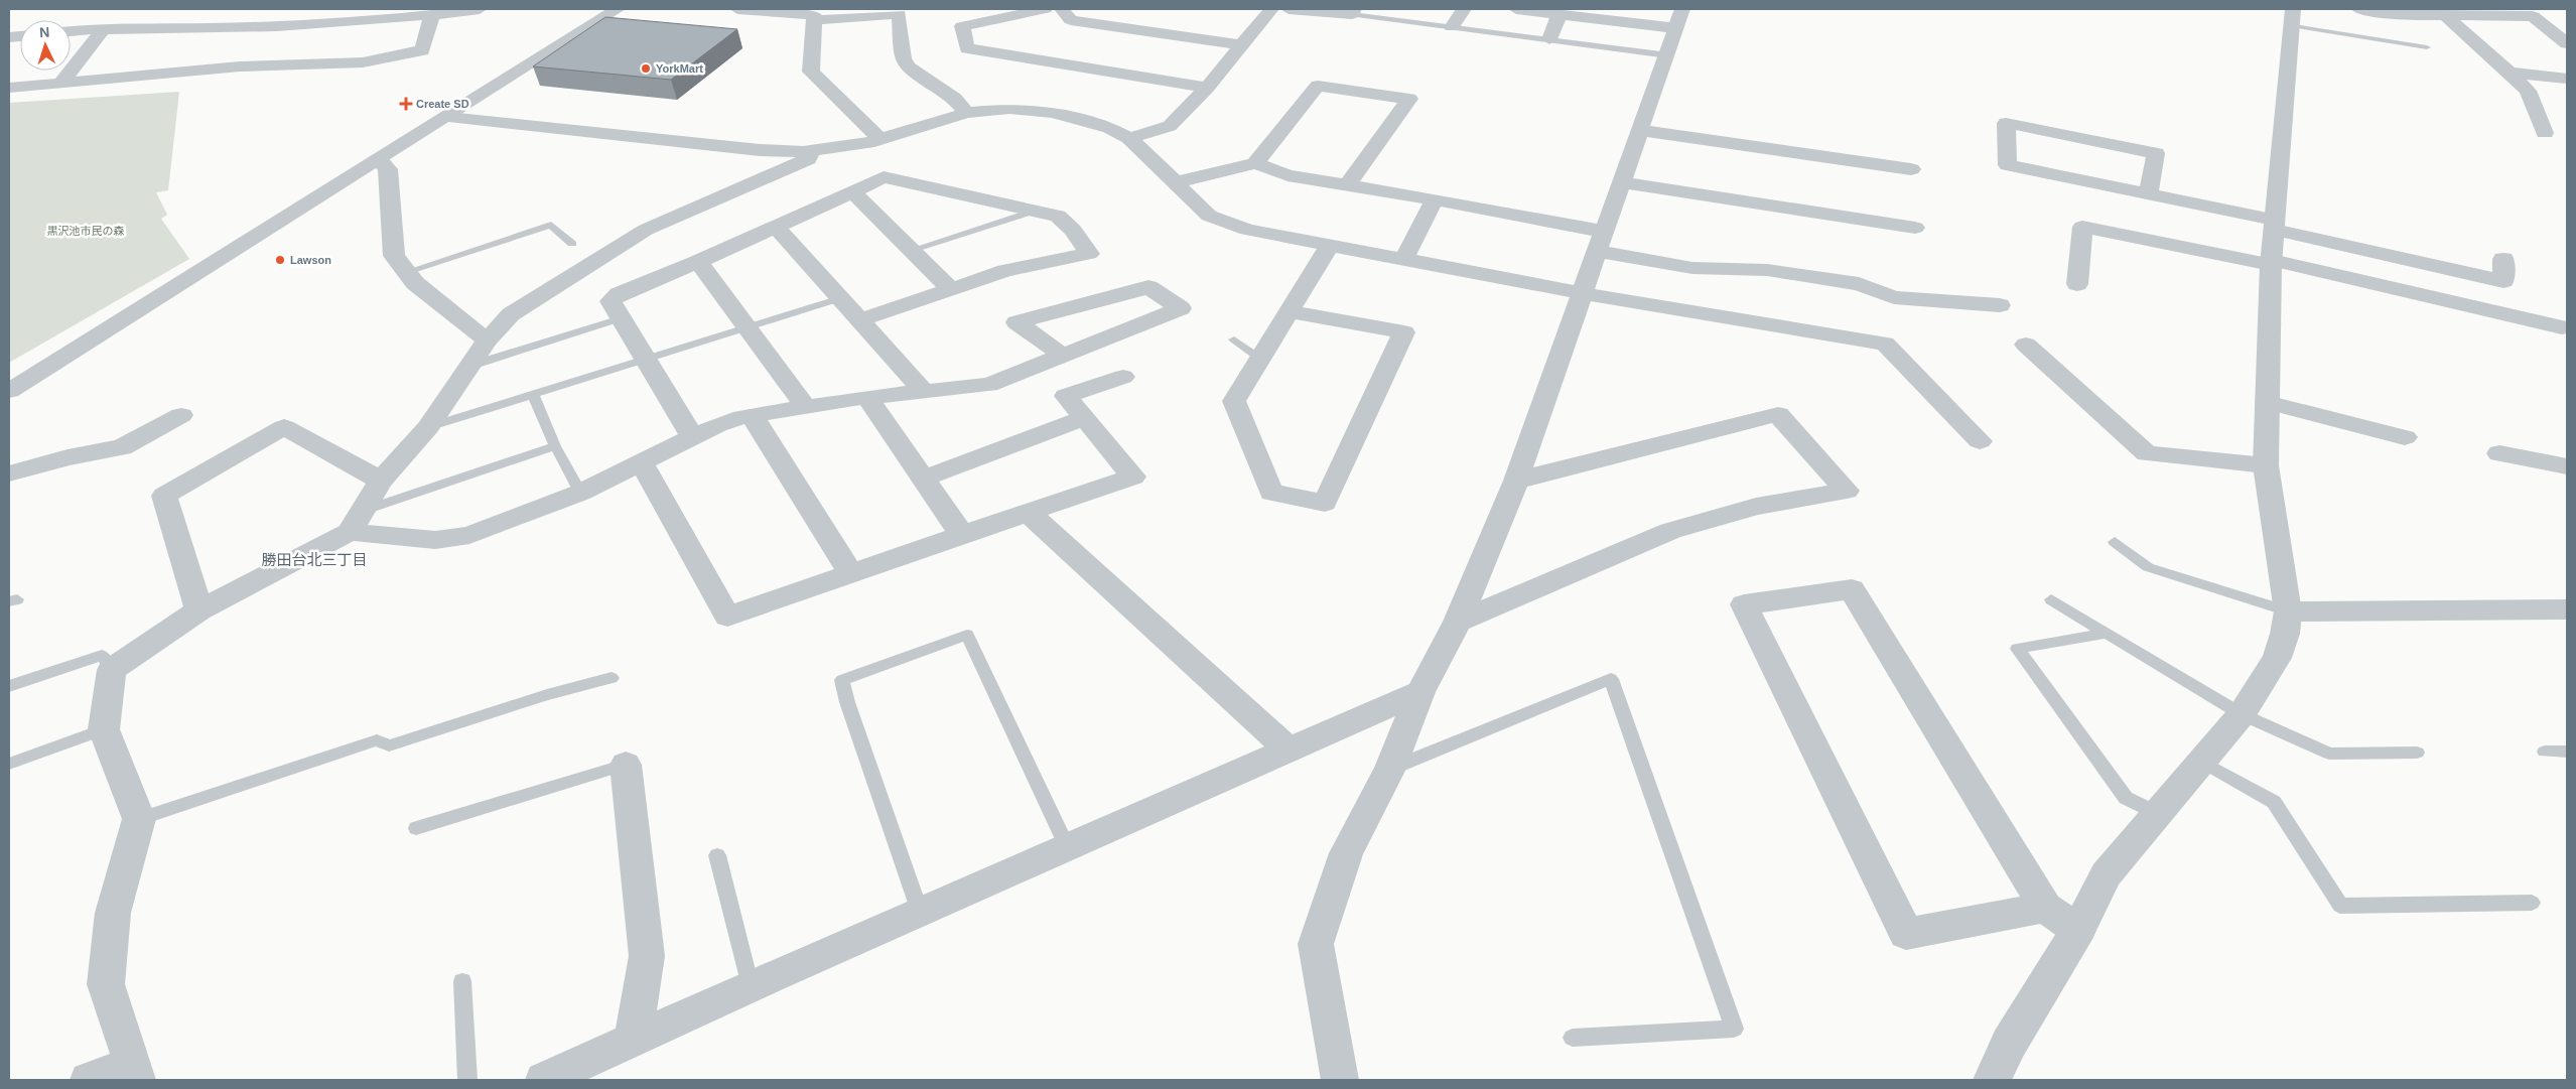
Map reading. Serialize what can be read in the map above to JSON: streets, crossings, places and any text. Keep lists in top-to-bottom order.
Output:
{
  "districts": ["勝田台北三丁目"],
  "parks": ["黒沢池市民の森"],
  "places": {
    "other": ["YorkMart", "Lawson"],
    "health": ["Create SD"]
  },
  "north": "top"
}
